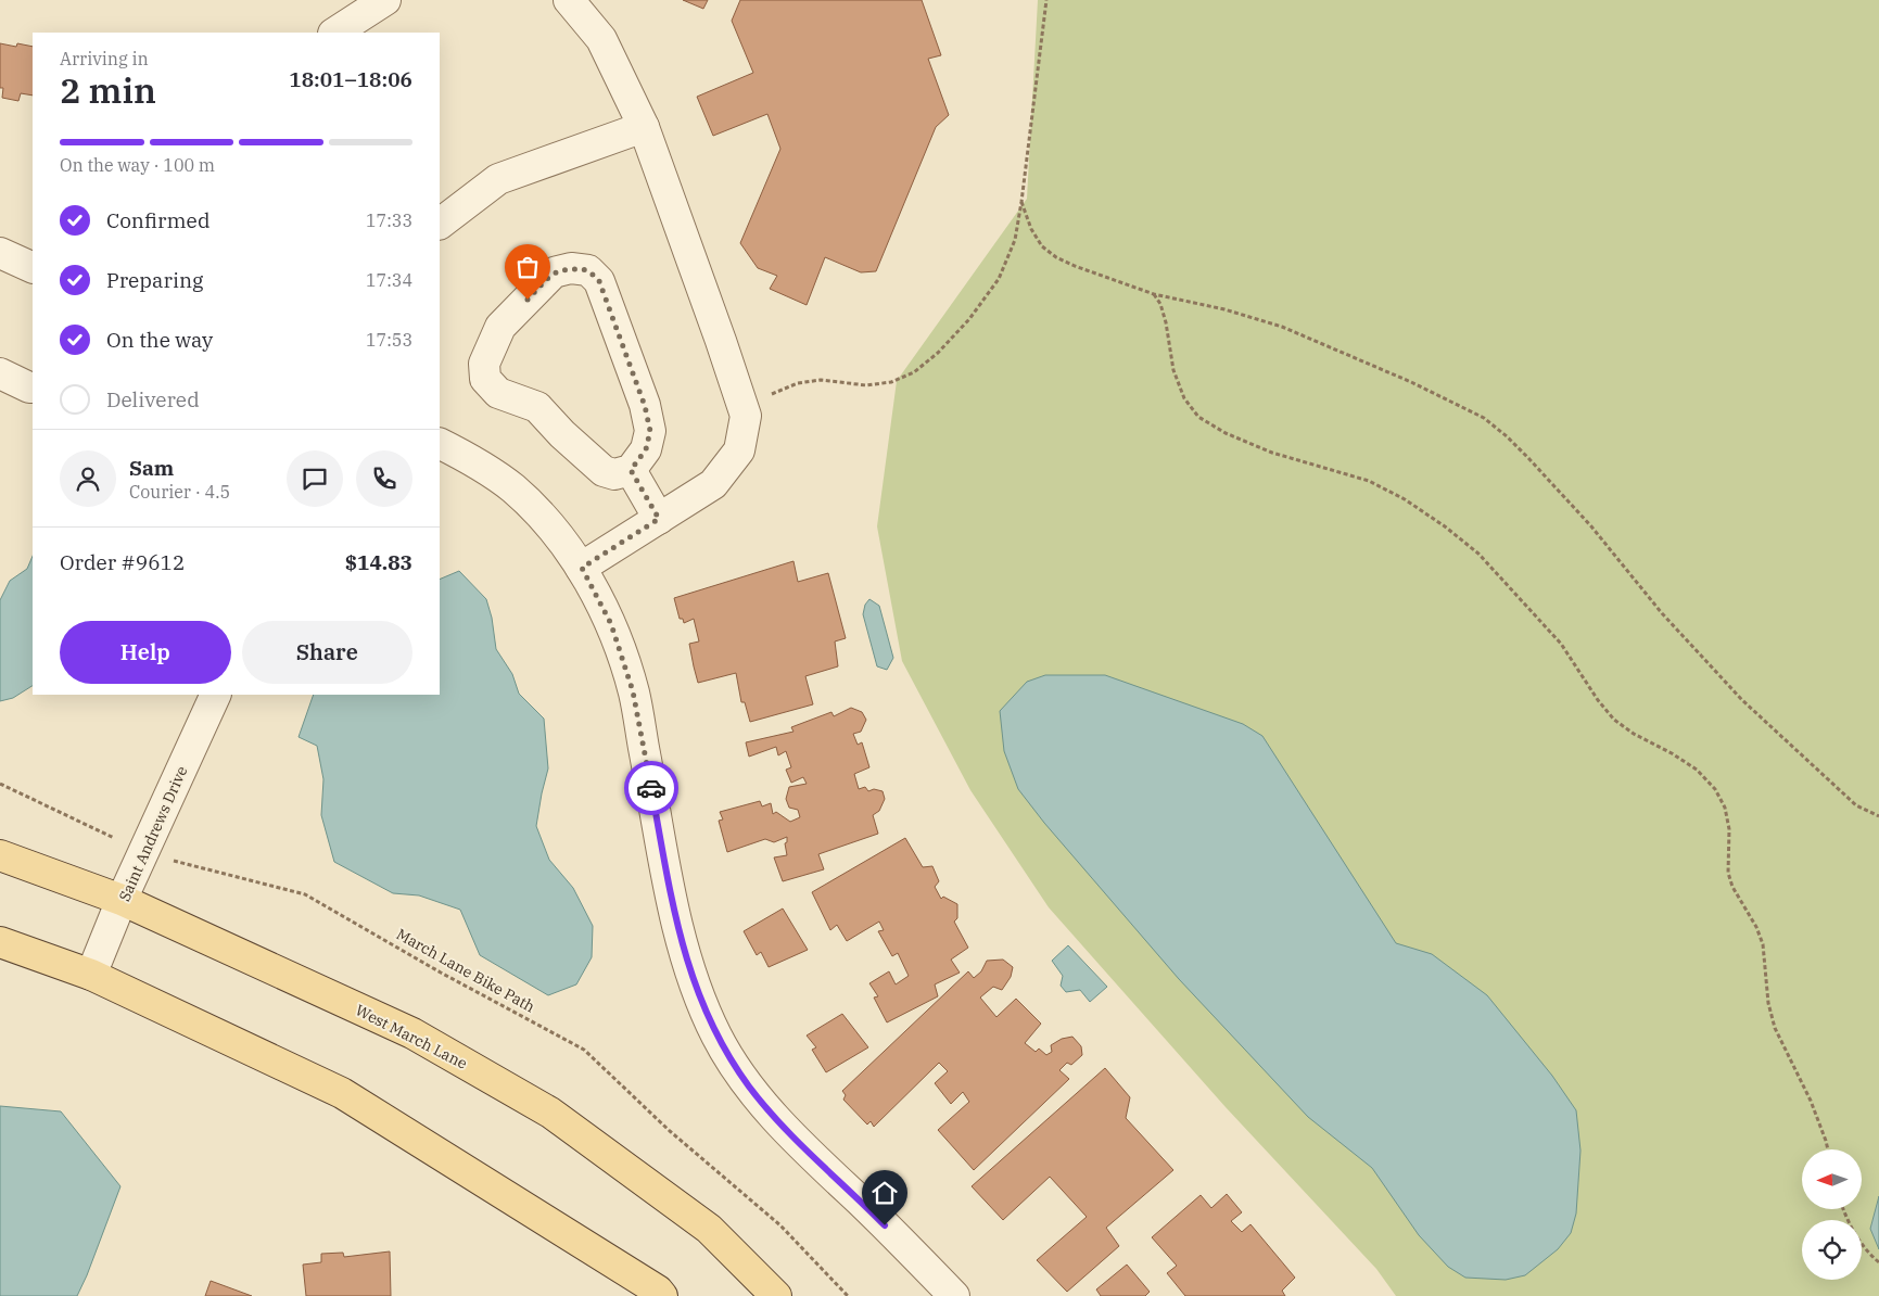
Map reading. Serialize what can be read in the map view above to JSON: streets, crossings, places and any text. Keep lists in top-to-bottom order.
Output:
{
  "streets": {
    "main road": ["West March Lane"],
    "street": ["Saint Andrews Drive"],
    "path": ["March Lane Bike Path"]
  },
  "crossings": [
    ["Saint Andrews Drive", "March Lane Bike Path"],
    ["Saint Andrews Drive", "West March Lane"]
  ],
  "north": "left",
  "page": {
    "heading": ["2 min", "Arriving in", "18:01–18:06"],
    "panel": [
      "Sam",
      "Courier · 4.5",
      "Order #9612",
      "$14.83"
    ],
    "bar": "On the way · 100 m",
    "list": [
      ["Confirmed", "17:33"],
      ["Preparing", "17:34"],
      ["On the way", "17:53"],
      "Delivered"
    ],
    "buttons": ["Help", "Share"]
  }
}
